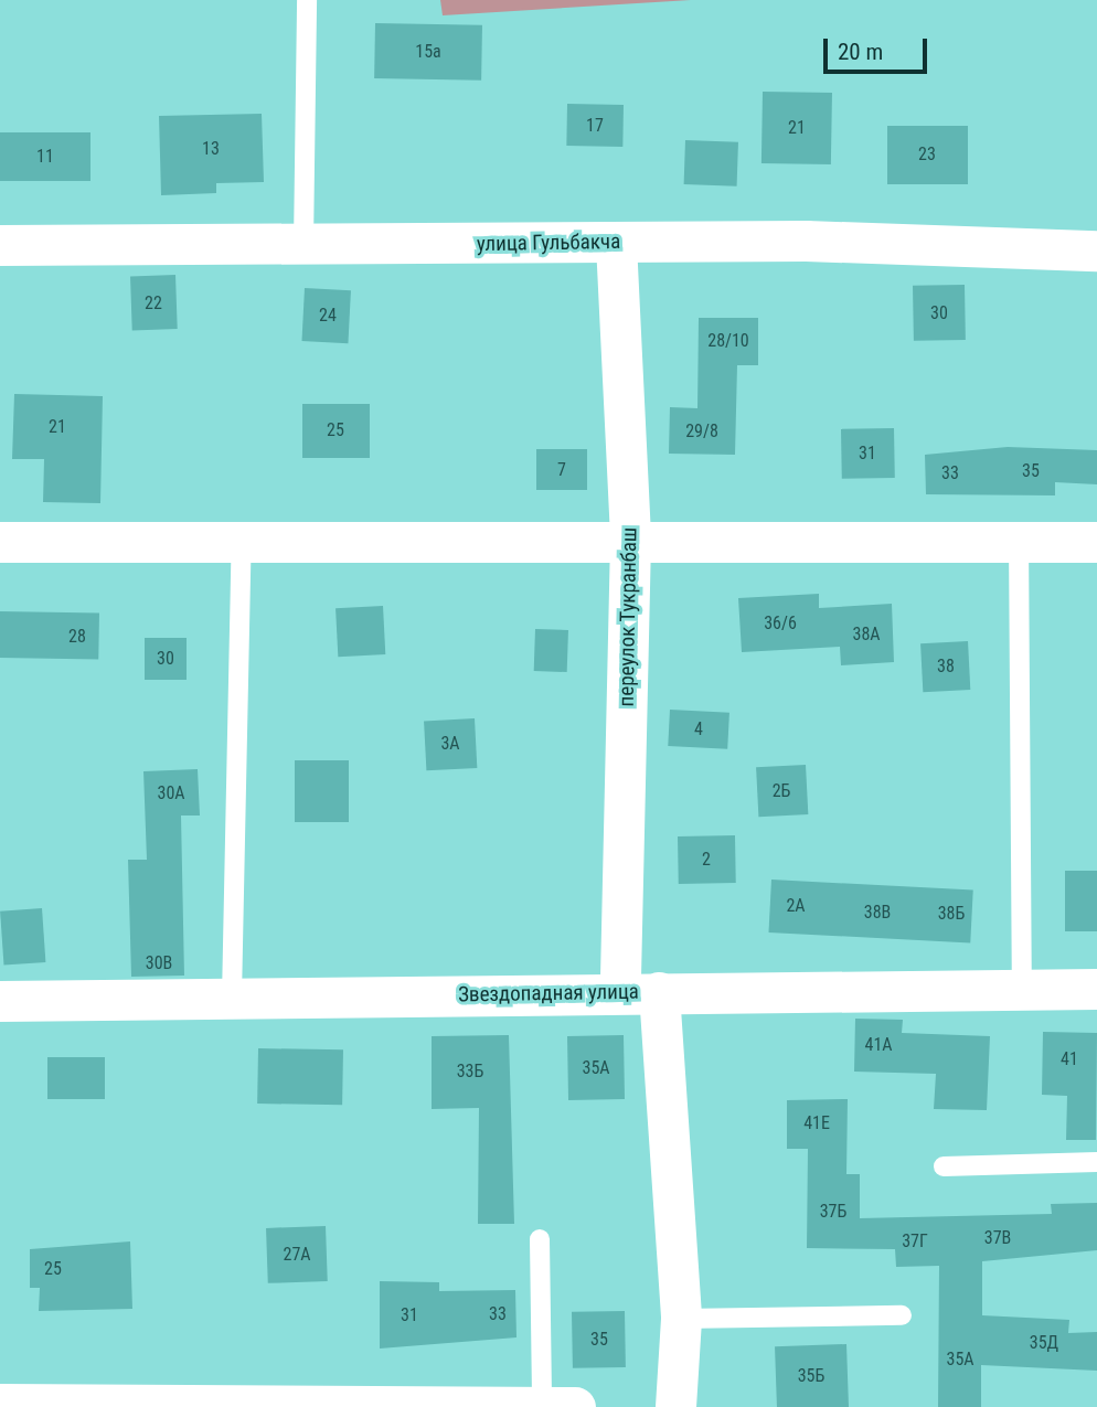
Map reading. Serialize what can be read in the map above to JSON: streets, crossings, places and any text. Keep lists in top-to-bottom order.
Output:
{
  "streets": {
    "street": ["улица Гульбакча", "переулок Тукранбаш", "Звездопадная улица"]
  },
  "crossings": [
    ["улица Гульбакча", "переулок Тукранбаш"],
    ["переулок Тукранбаш", "Звездопадная улица"]
  ],
  "house_numbers": [
    "15а",
    "17",
    "21",
    "13",
    "23",
    "11",
    "22",
    "30",
    "24",
    "28/10",
    "21",
    "25",
    "29/8",
    "31",
    "7",
    "35",
    "33",
    "36/6",
    "38А",
    "28",
    "30",
    "38",
    "4",
    "3А",
    "2Б",
    "30А",
    "2",
    "2А",
    "38В",
    "38Б",
    "30В",
    "41А",
    "41",
    "35А",
    "33Б",
    "41Е",
    "37Б",
    "37В",
    "37Г",
    "27А",
    "25",
    "33",
    "31",
    "35",
    "35Д",
    "35А",
    "35Б"
  ],
  "scale_bar": "20 m"
}
